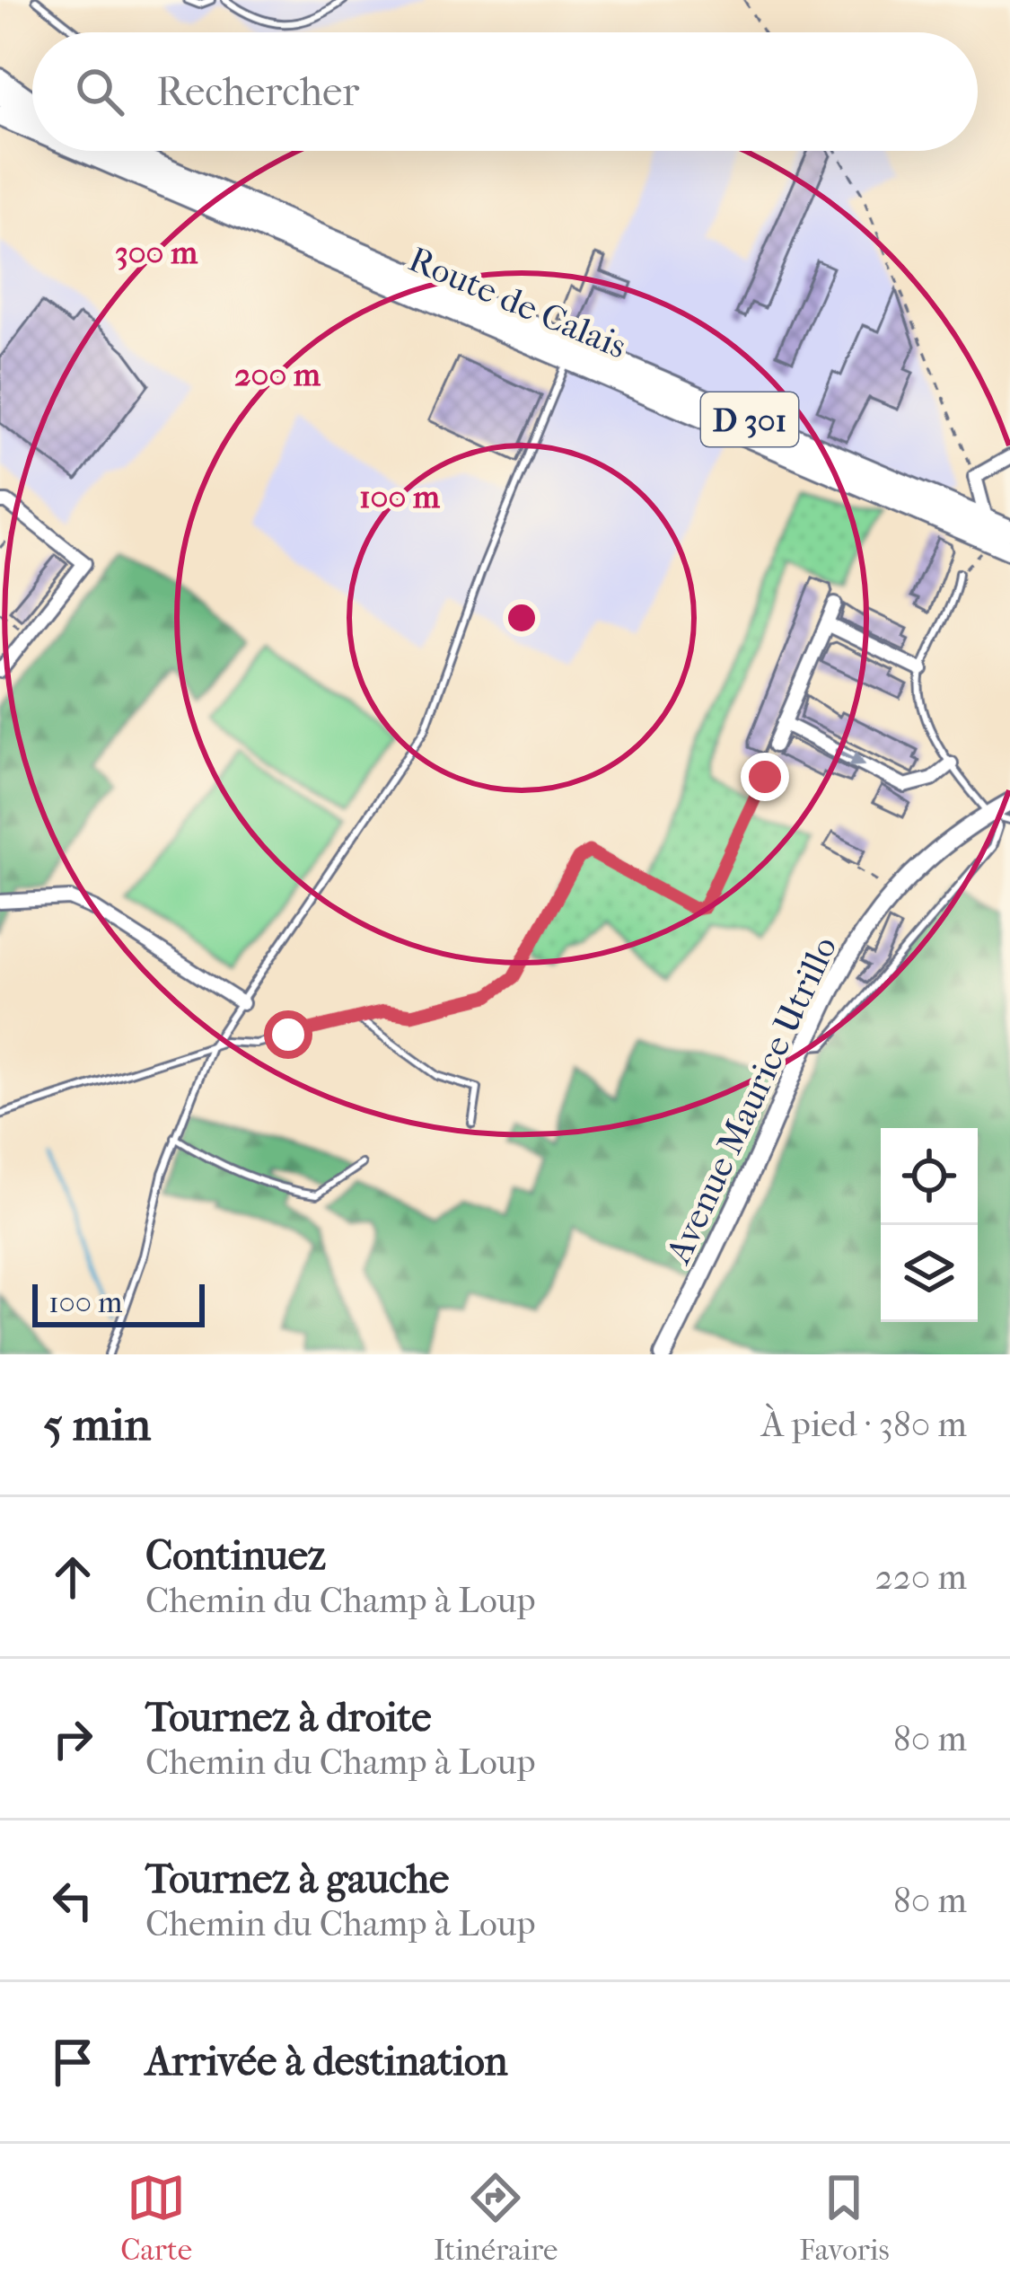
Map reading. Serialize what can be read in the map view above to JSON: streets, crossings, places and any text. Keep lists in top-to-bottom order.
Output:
{
  "streets": {
    "main road": ["Route de Calais", "D 301", "Avenue Maurice Utrillo"]
  },
  "scale_bar": "100 m",
  "page": {
    "search": "Rechercher",
    "scale": "100 m",
    "heading": ["5 min", "À pied · 380 m"],
    "list": [
      ["Continuez", "Chemin du Champ à Loup", "220 m"],
      ["Tournez à droite", "Chemin du Champ à Loup", "80 m"],
      ["Tournez à gauche", "Chemin du Champ à Loup", "80 m"],
      "Arrivée à destination"
    ],
    "nav": ["Carte", "Itinéraire", "Favoris"]
  },
  "rings": ["300 m", "200 m", "100 m"]
}
